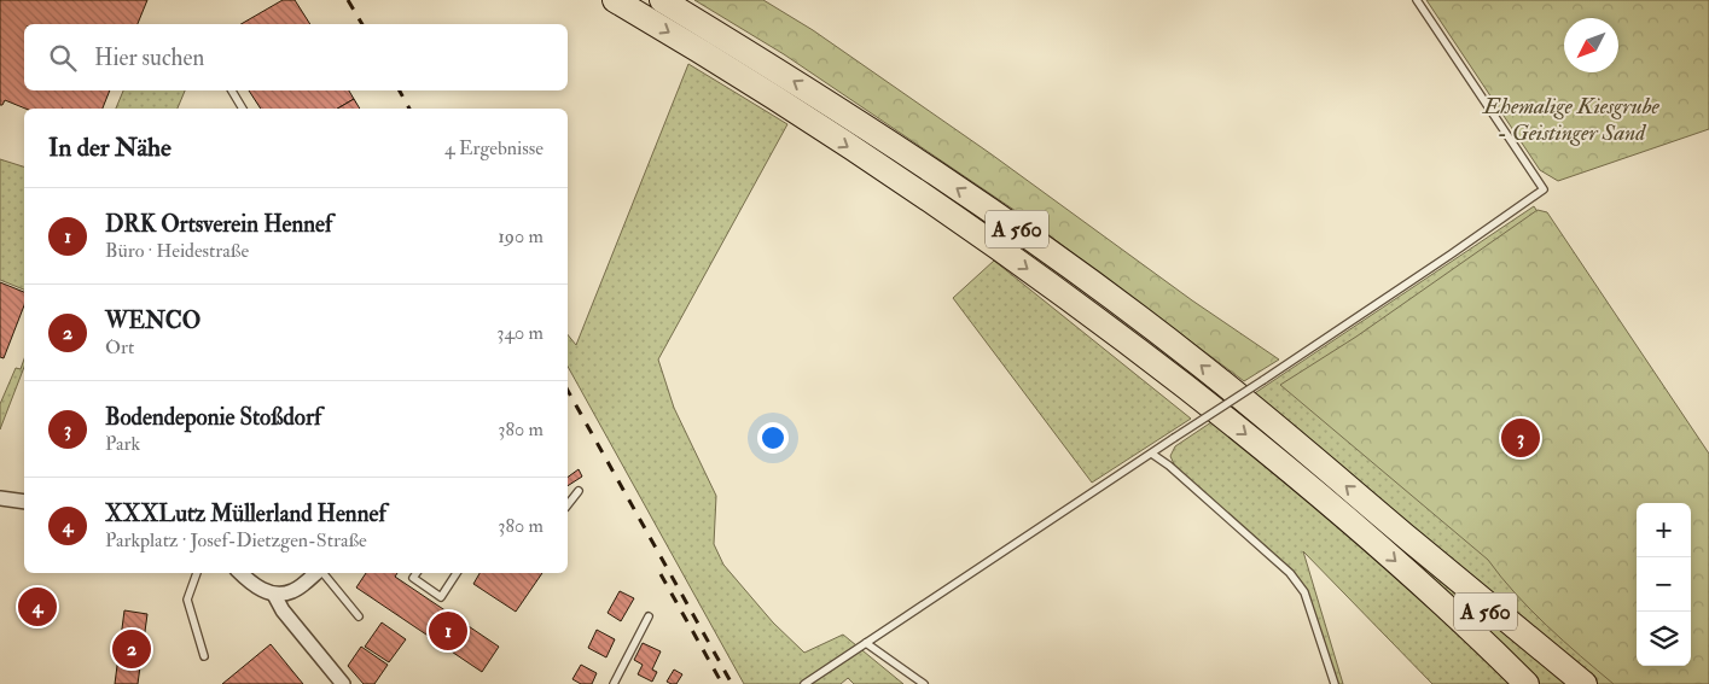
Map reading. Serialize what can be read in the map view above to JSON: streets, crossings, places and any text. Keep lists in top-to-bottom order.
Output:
{
  "streets": {
    "highway": ["A 560"]
  },
  "parks": ["Ehemalige Kiesgrube - Geistinger Sand"],
  "north": "bottom left",
  "page": {
    "search": "Hier suchen",
    "heading": ["In der Nähe", "4 Ergebnisse"],
    "list": [
      {
        "mark": "1",
        "name": "DRK Ortsverein Hennef",
        "note": "Büro · Heidestraße",
        "value": "190 m"
      },
      {
        "mark": "2",
        "name": "WENCO",
        "note": "Ort",
        "value": "340 m"
      },
      {
        "mark": "3",
        "name": "Bodendeponie Stoßdorf",
        "note": "Park",
        "value": "380 m"
      },
      {
        "mark": "4",
        "name": "XXXLutz Müllerland Hennef",
        "note": "Parkplatz · Josef-Dietzgen-Straße",
        "value": "380 m"
      }
    ],
    "pins": [
      "3",
      "4",
      "1",
      "2"
    ],
    "map_buttons": ["+", "−"]
  }
}
